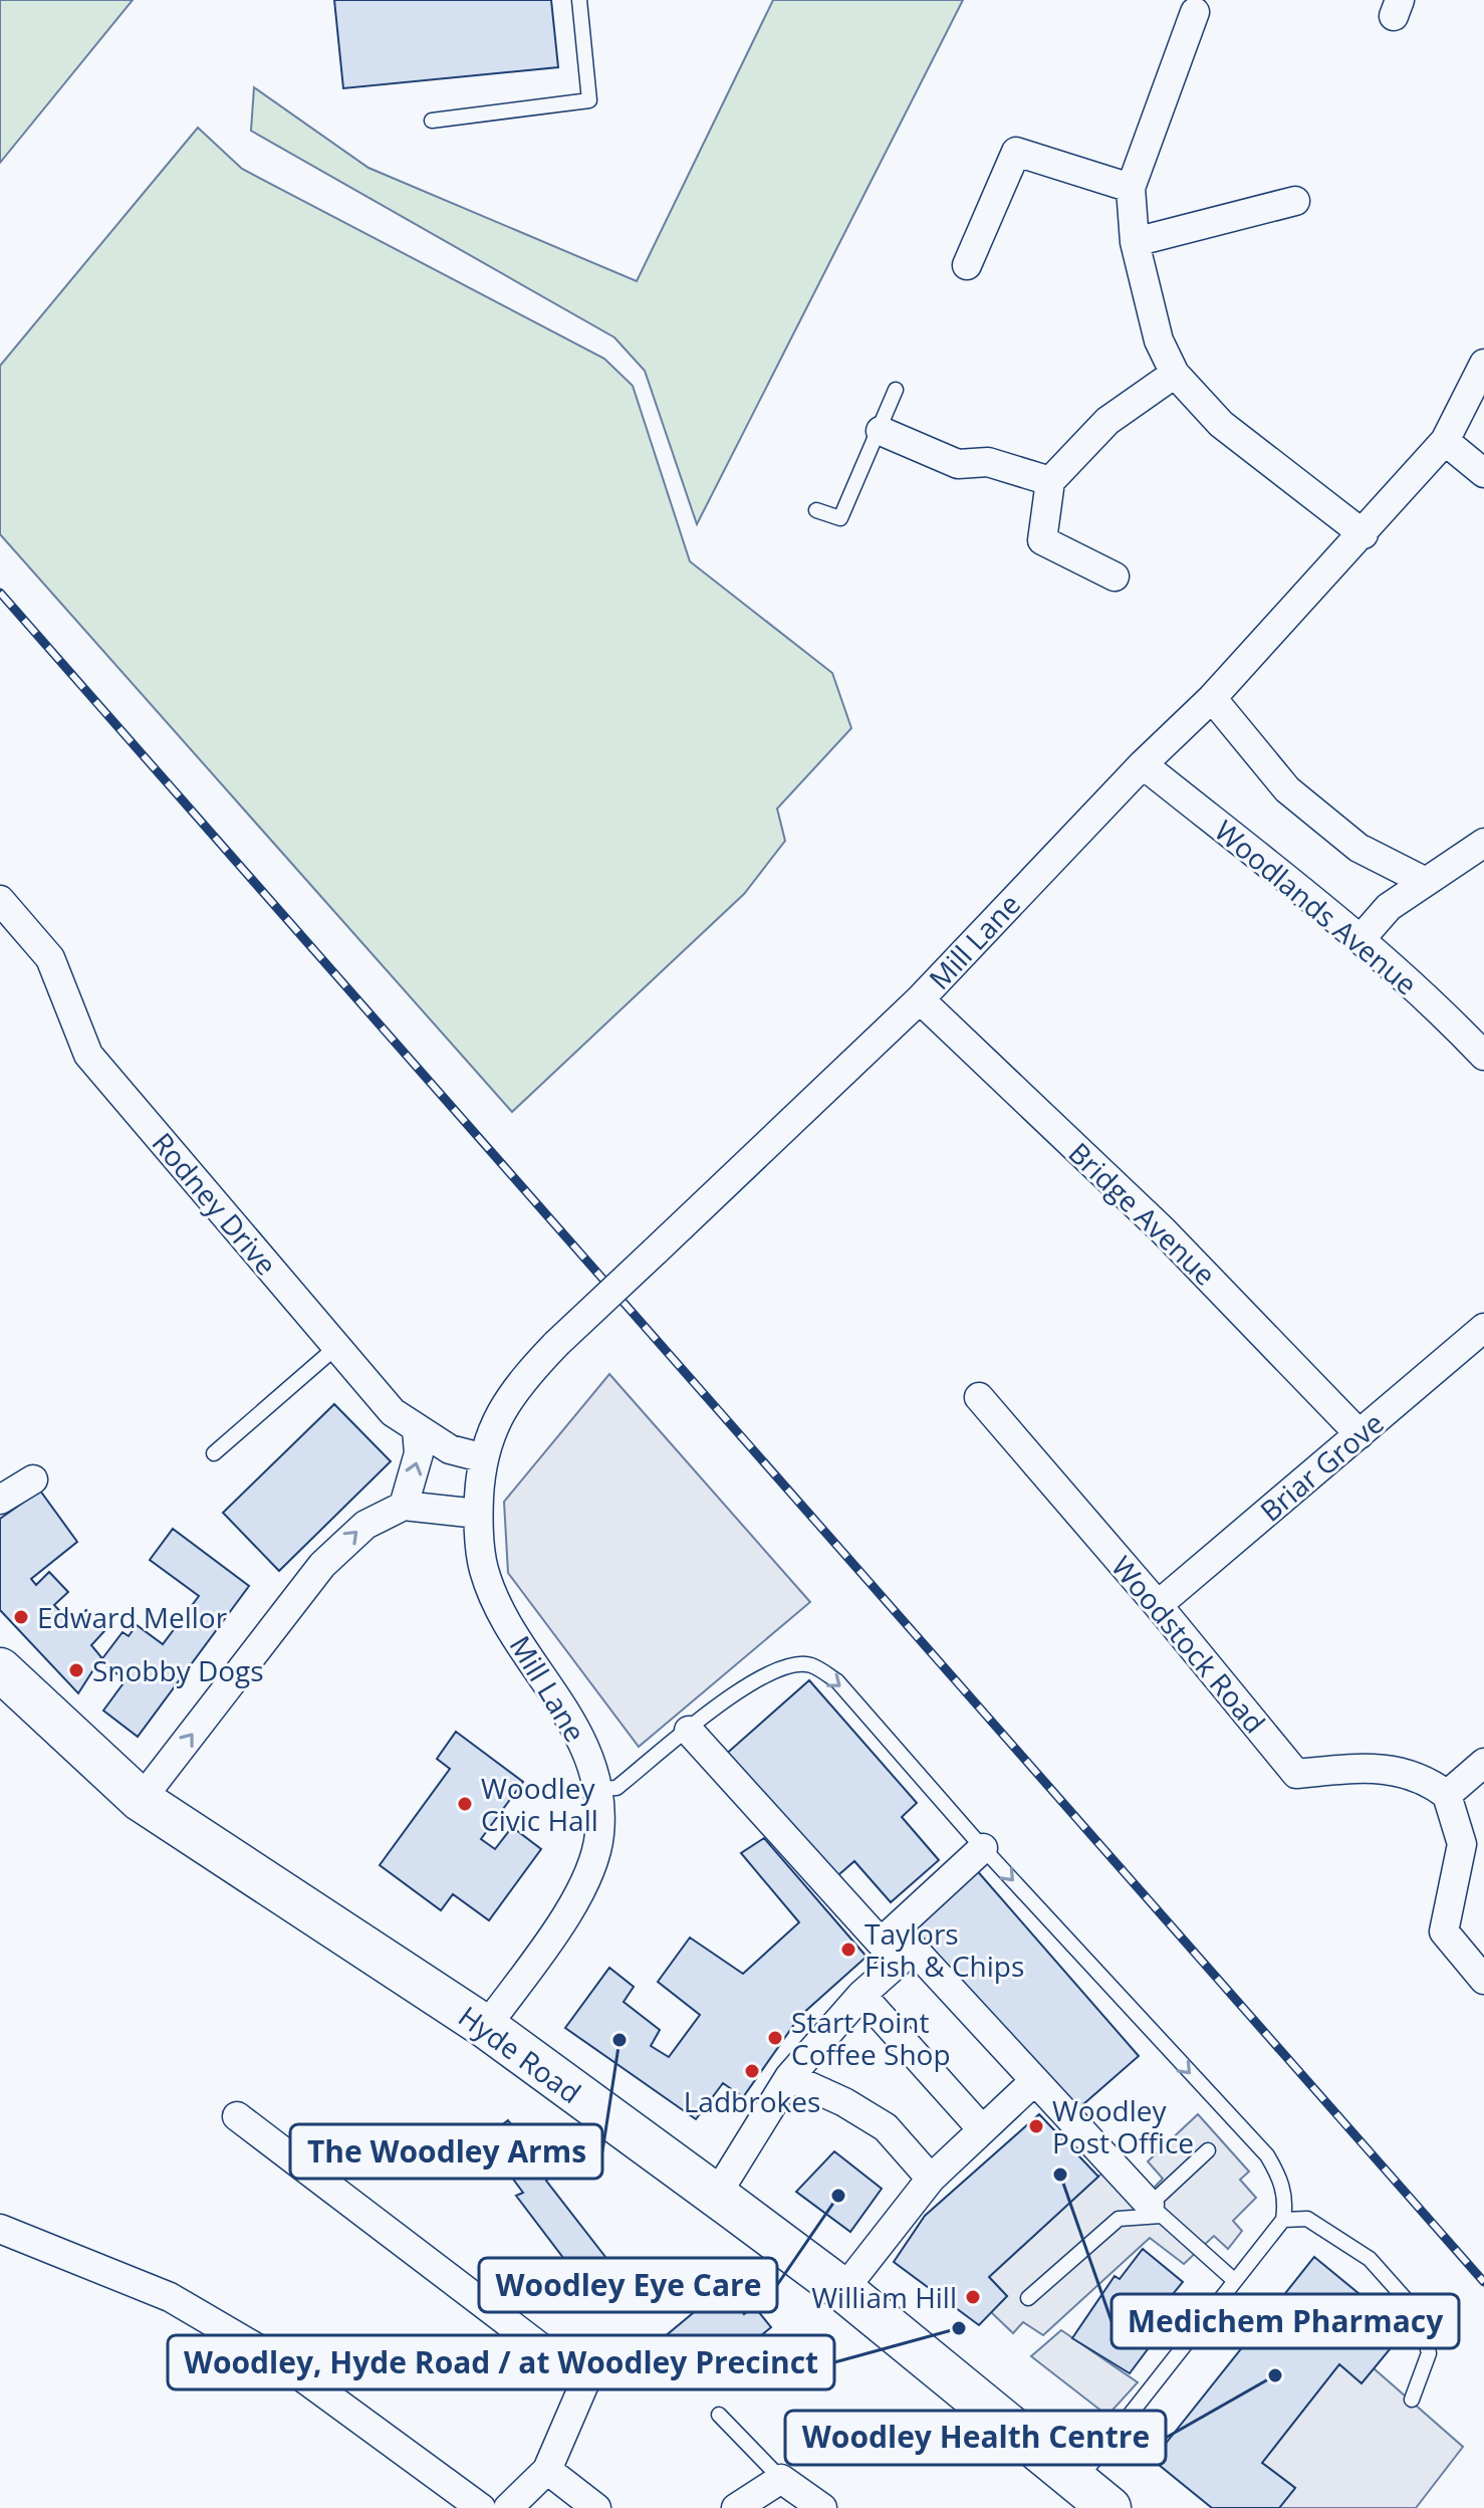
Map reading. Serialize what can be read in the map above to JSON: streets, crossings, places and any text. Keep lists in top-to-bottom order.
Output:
{
  "streets": {
    "main road": ["Hyde Road"],
    "street": [
      "Woodlands Avenue",
      "Mill Lane",
      "Rodney Drive",
      "Bridge Avenue",
      "Briar Grove",
      "Woodstock Road"
    ]
  },
  "crossings": [
    ["Woodlands Avenue", "Mill Lane"],
    ["Mill Lane", "Rodney Drive"],
    ["Mill Lane", "Bridge Avenue"],
    ["Mill Lane", "Hyde Road"],
    ["Bridge Avenue", "Briar Grove"],
    ["Briar Grove", "Woodstock Road"]
  ],
  "places": [
    "Edward Mellor",
    "Snobby Dogs",
    "Woodley Civic Hall",
    "Taylors Fish & Chips",
    "Start Point Coffee Shop",
    "The Woodley Arms",
    "Ladbrokes",
    "Woodley Post Office",
    "Medichem Pharmacy",
    "Woodley Eye Care",
    "William Hill",
    "Woodley, Hyde Road / at Woodley Precinct",
    "Woodley Health Centre"
  ]
}
